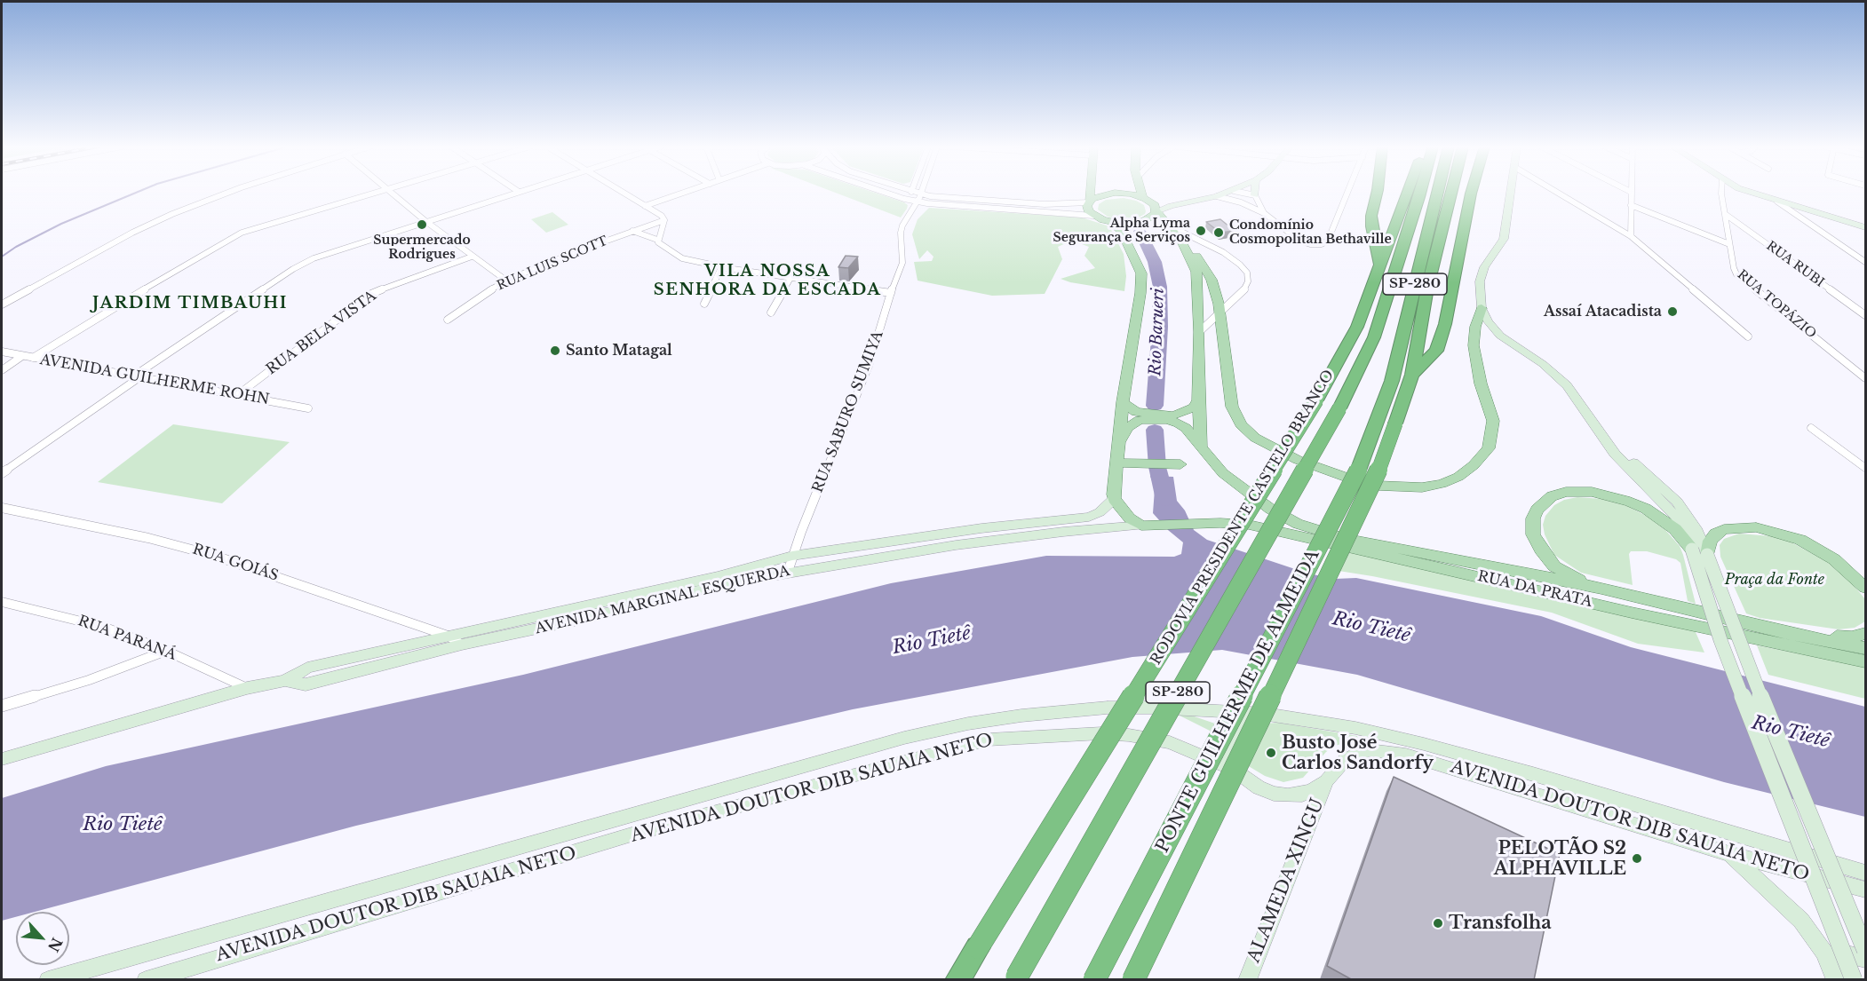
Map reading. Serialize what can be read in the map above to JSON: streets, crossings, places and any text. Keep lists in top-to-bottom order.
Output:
{
  "streets": {
    "highway": ["SP-280", "RODOVIA PRESIDENTE CASTELO BRANCO", "PONTE GUILHERME DE ALMEIDA"],
    "main road": [
      "RUA DA PRATA",
      "AVENIDA MARGINAL ESQUERDA",
      "AVENIDA DOUTOR DIB SAUAIA NETO",
      "ALAMEDA XINGU"
    ],
    "street": [
      "RUA LUIS SCOTT",
      "RUA RUBI",
      "RUA TOPÁZIO",
      "RUA BELA VISTA",
      "AVENIDA GUILHERME ROHN",
      "RUA SABURO SUMIYA",
      "RUA GOIÁS",
      "RUA PARANÁ"
    ]
  },
  "crossings": [
    ["RUA RUBI", "RUA TOPÁZIO"],
    ["SP-280", "PONTE GUILHERME DE ALMEIDA"],
    ["RUA BELA VISTA", "AVENIDA GUILHERME ROHN"],
    ["RUA SABURO SUMIYA", "AVENIDA MARGINAL ESQUERDA"],
    ["RUA GOIÁS", "AVENIDA MARGINAL ESQUERDA"],
    ["RUA DA PRATA", "AVENIDA MARGINAL ESQUERDA"],
    ["AVENIDA MARGINAL ESQUERDA", "RUA PARANÁ"],
    ["AVENIDA DOUTOR DIB SAUAIA NETO", "ALAMEDA XINGU"]
  ],
  "districts": ["VILA NOSSA SENHORA DA ESCADA", "JARDIM TIMBAUHI"],
  "water": ["Rio Barueri", "Rio Tietê"],
  "parks": ["Praça da Fonte"],
  "places": [
    "Supermercado Rodrigues",
    "Alpha Lyma Segurança e Serviços",
    "Condomínio Cosmopolitan Bethaville",
    "Assaí Atacadista",
    "Santo Matagal",
    "Busto José Carlos Sandorfy",
    "PELOTÃO S2 ALPHAVILLE",
    "Transfolha"
  ],
  "north": "bottom right"
}
